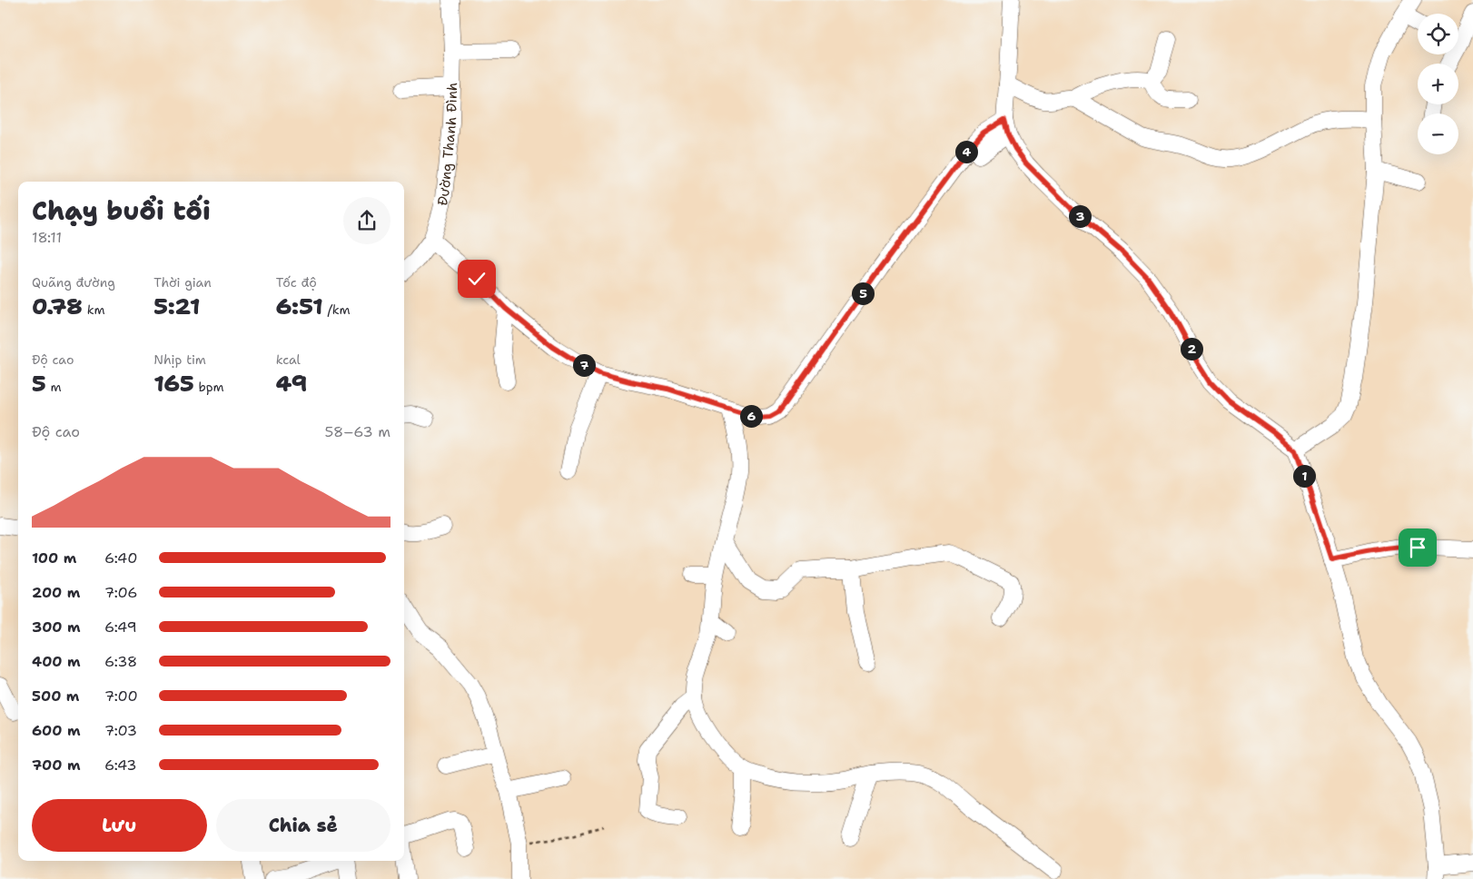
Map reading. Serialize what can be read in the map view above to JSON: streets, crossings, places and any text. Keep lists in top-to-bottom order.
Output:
{
  "streets": {
    "street": ["Đường Thanh Đình"]
  },
  "page": {
    "map_buttons": ["+", "−"],
    "pins": [
      "4",
      "3",
      "5",
      "2",
      "7",
      "6",
      "1"
    ],
    "heading": ["Chạy buổi tối", "18:11"],
    "stats": [
      ["Quãng đường", "0.78 km"],
      ["Thời gian", "5:21"],
      ["Tốc độ", "6:51 /km"],
      ["Độ cao", "5 m"],
      ["Nhịp tim", "165 bpm"],
      ["kcal", "49"]
    ],
    "chart": ["Độ cao", "58–63 m"],
    "list": [
      {
        "name": "100 m",
        "note": "6:40"
      },
      {
        "name": "200 m",
        "note": "7:06"
      },
      {
        "name": "300 m",
        "note": "6:49"
      },
      {
        "name": "400 m",
        "note": "6:38"
      },
      {
        "name": "500 m",
        "note": "7:00"
      },
      {
        "name": "600 m",
        "note": "7:03"
      },
      {
        "name": "700 m",
        "note": "6:43"
      }
    ],
    "buttons": ["Lưu", "Chia sẻ"]
  }
}
